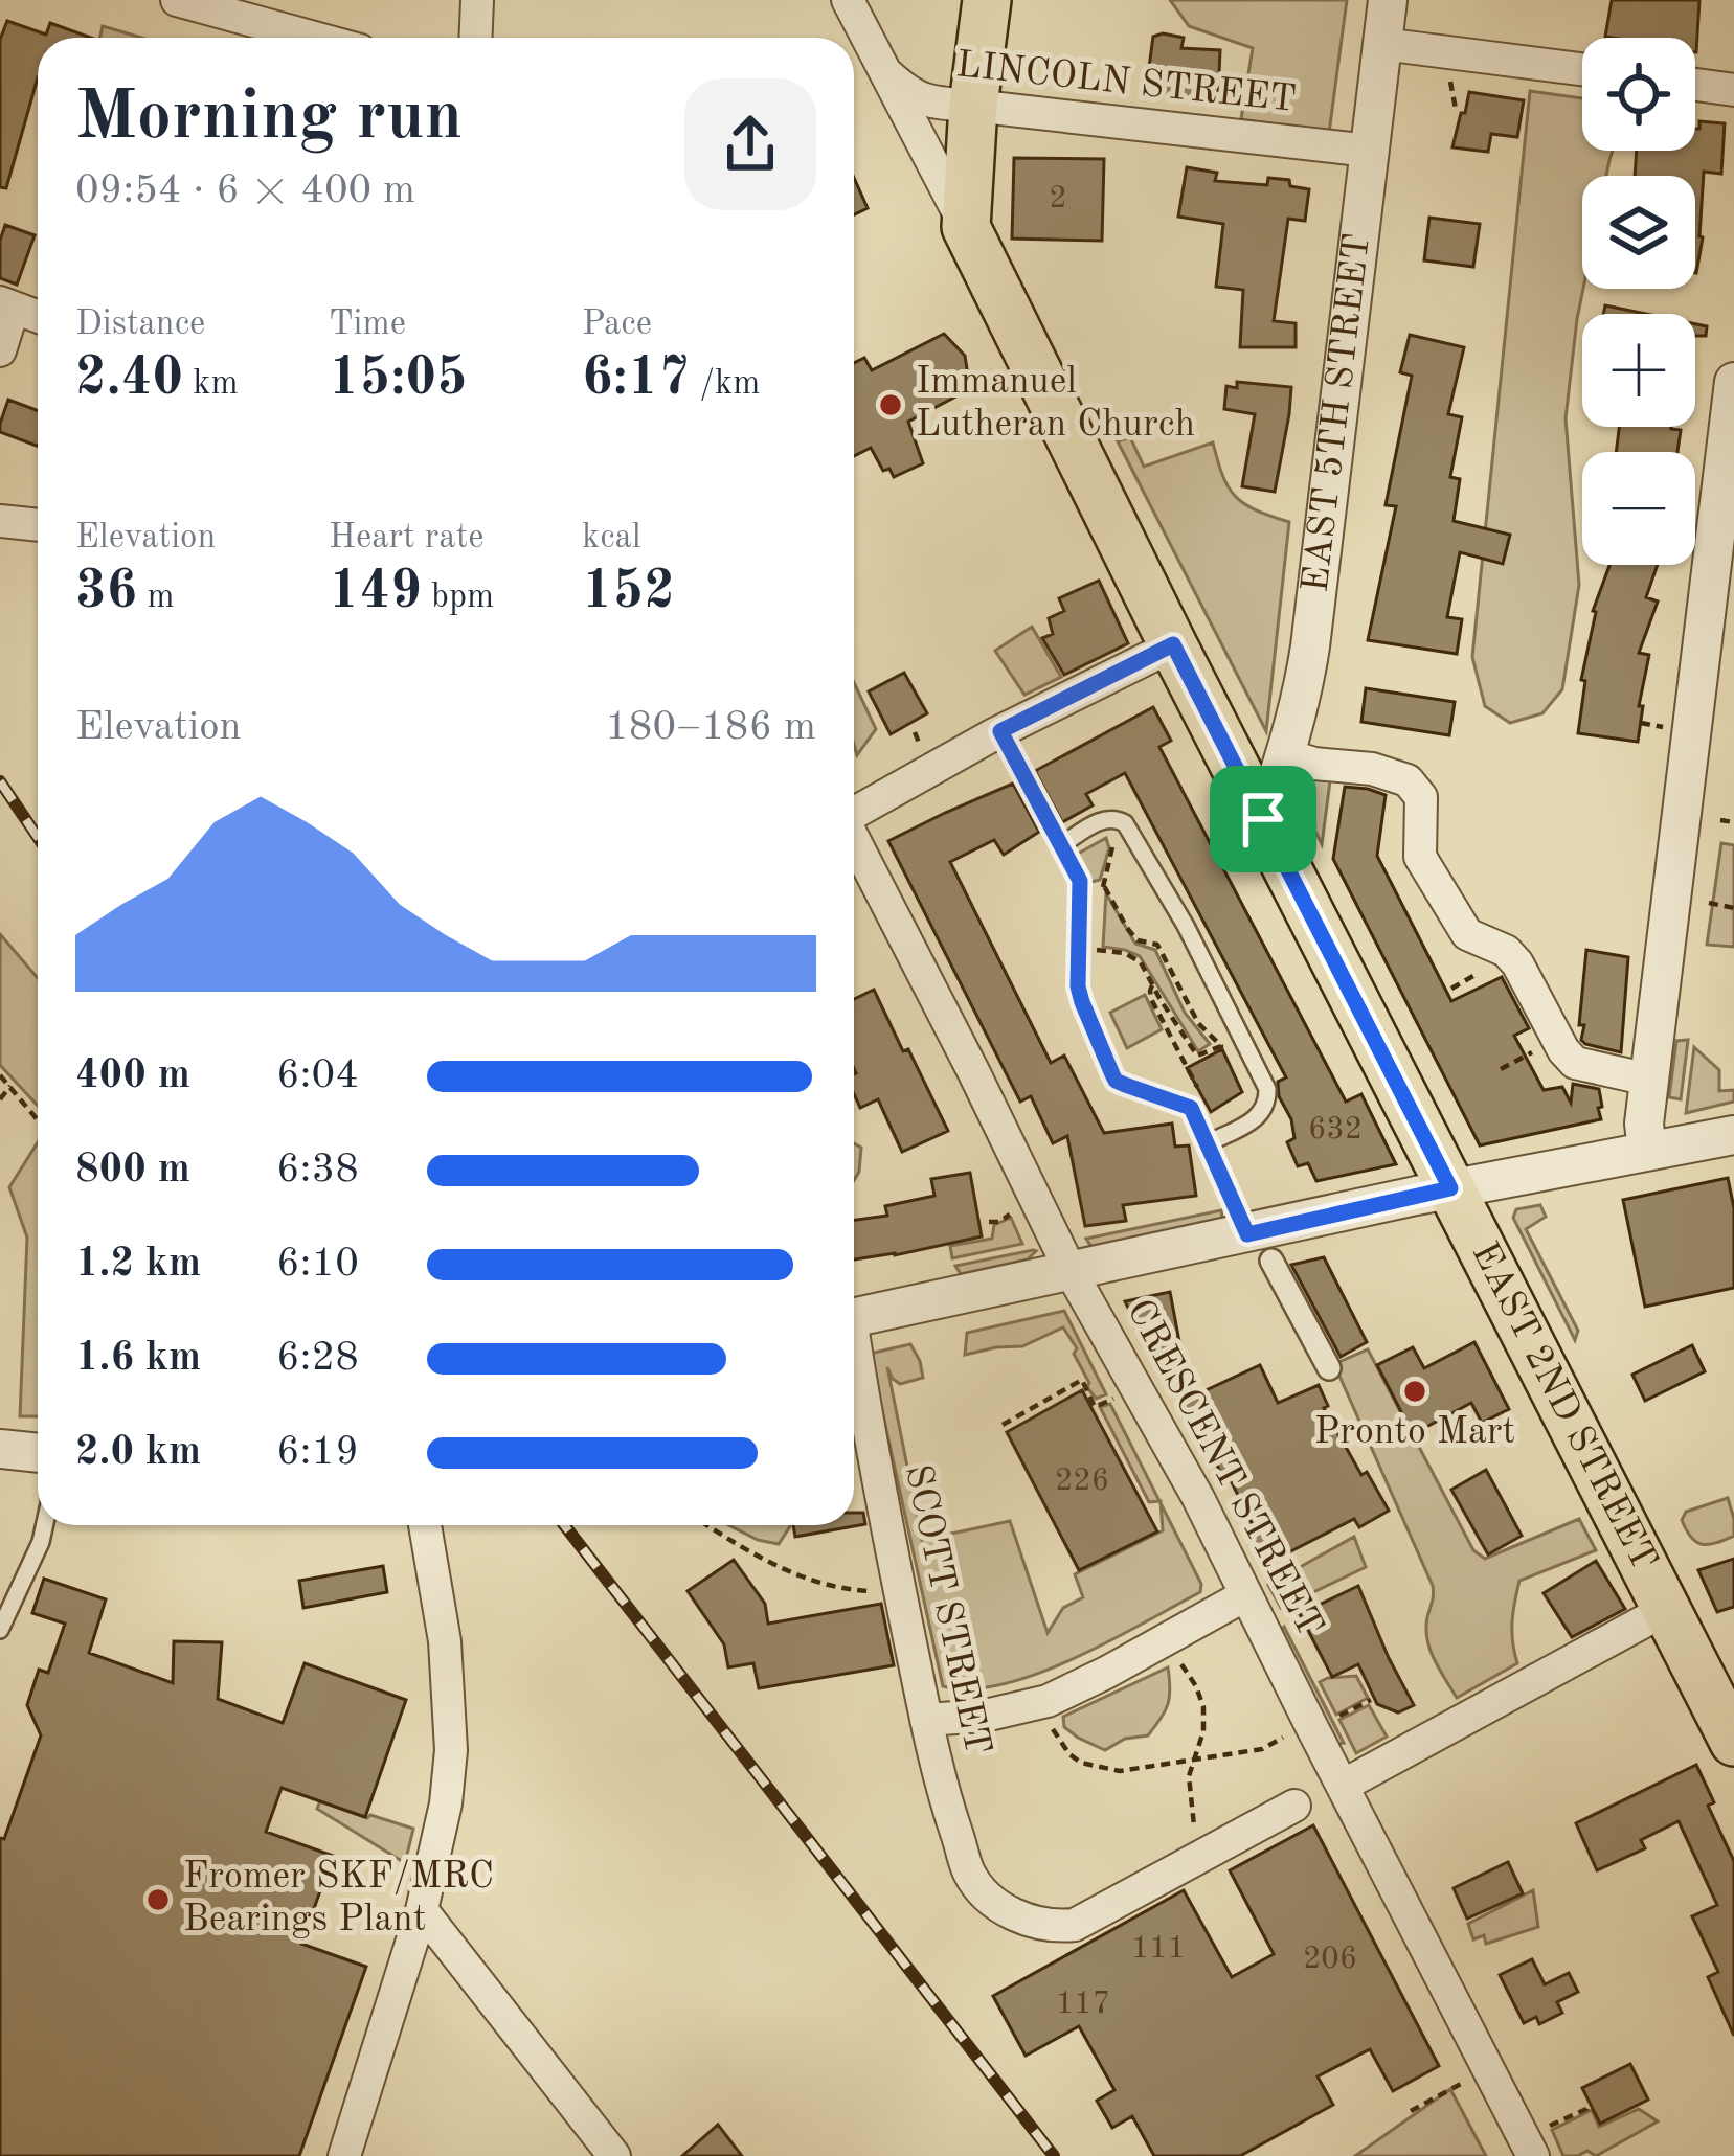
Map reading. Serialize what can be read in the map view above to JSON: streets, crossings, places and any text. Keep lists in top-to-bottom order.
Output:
{
  "streets": {
    "main road": ["EAST 2ND STREET"],
    "street": [
      "LINCOLN STREET",
      "EAST 5TH STREET",
      "CRESCENT STREET",
      "SCOTT STREET"
    ]
  },
  "crossings": [
    ["LINCOLN STREET", "EAST 5TH STREET"],
    ["LINCOLN STREET", "EAST 2ND STREET"],
    ["EAST 5TH STREET", "EAST 2ND STREET"]
  ],
  "places": ["Immanuel Lutheran Church", "Pronto Mart", "Fromer SKF/MRC Bearings Plant"],
  "house_numbers": [
    "2",
    "632",
    "226",
    "111",
    "206",
    "117"
  ],
  "page": {
    "map_buttons": ["+", "−"],
    "heading": ["Morning run", "09:54 · 6 × 400 m"],
    "stats": [
      ["Distance", "2.40 km"],
      ["Time", "15:05"],
      ["Pace", "6:17 /km"],
      ["Elevation", "36 m"],
      ["Heart rate", "149 bpm"],
      ["kcal", "152"]
    ],
    "chart": ["Elevation", "180–186 m"],
    "list": [
      {
        "name": "400 m",
        "note": "6:04"
      },
      {
        "name": "800 m",
        "note": "6:38"
      },
      {
        "name": "1.2 km",
        "note": "6:10"
      },
      {
        "name": "1.6 km",
        "note": "6:28"
      },
      {
        "name": "2.0 km",
        "note": "6:19"
      }
    ]
  }
}
